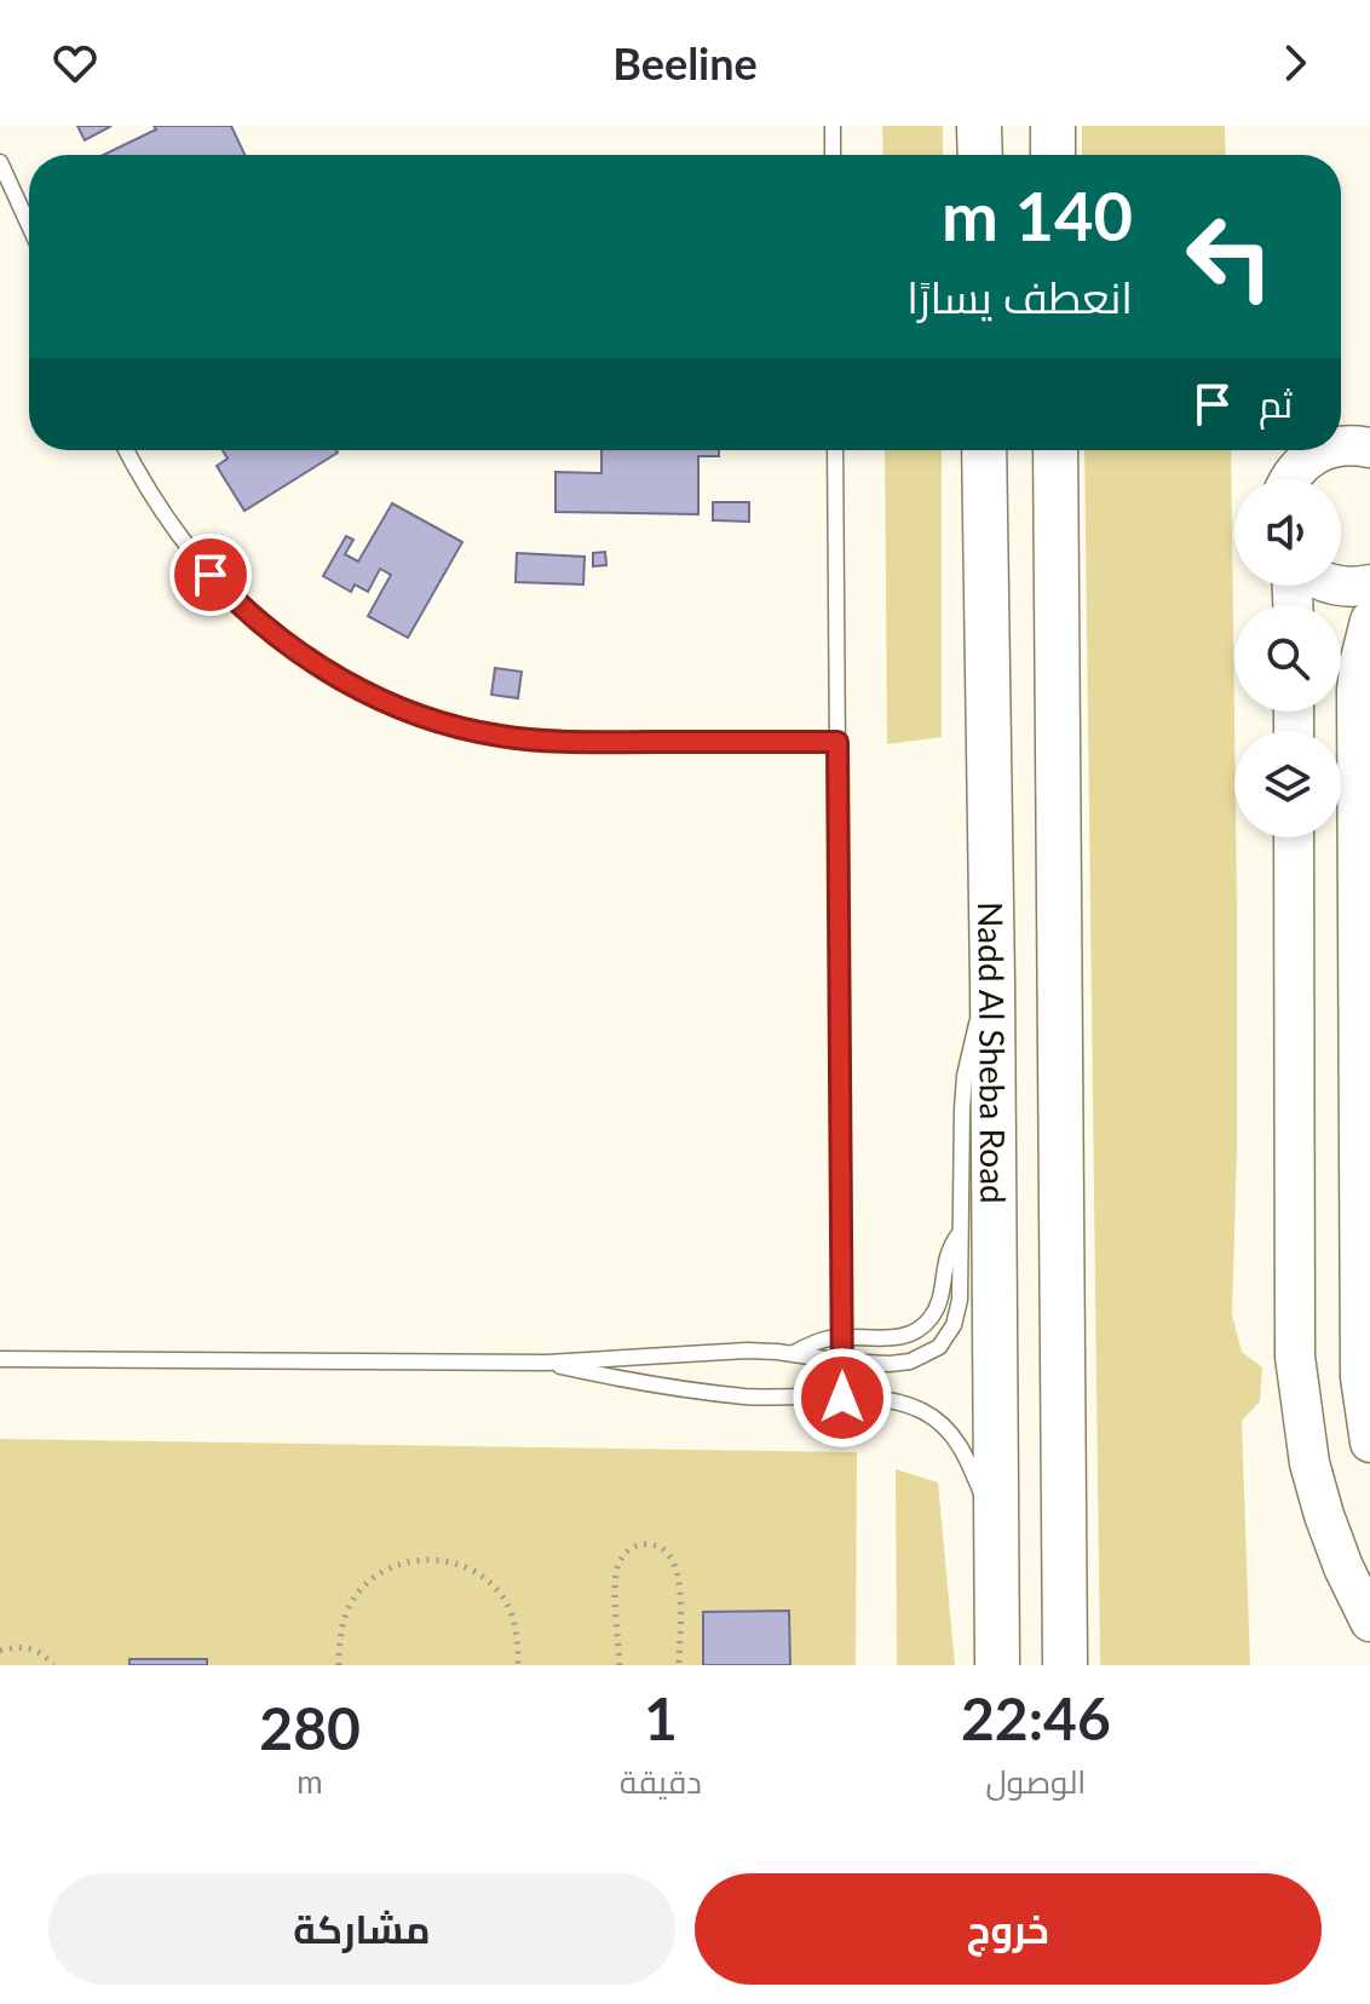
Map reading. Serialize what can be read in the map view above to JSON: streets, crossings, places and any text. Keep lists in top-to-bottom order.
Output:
{
  "streets": {
    "main road": ["Nadd Al Sheba Road"]
  },
  "page": {
    "header": "Beeline",
    "turn": ["140 m", "انعطف يسارًا"],
    "then": "ثم",
    "eta": [
      "22:46",
      "الوصول",
      "1",
      "دقيقة",
      "280",
      "m"
    ],
    "buttons": ["خروج", "مشاركة"]
  }
}
